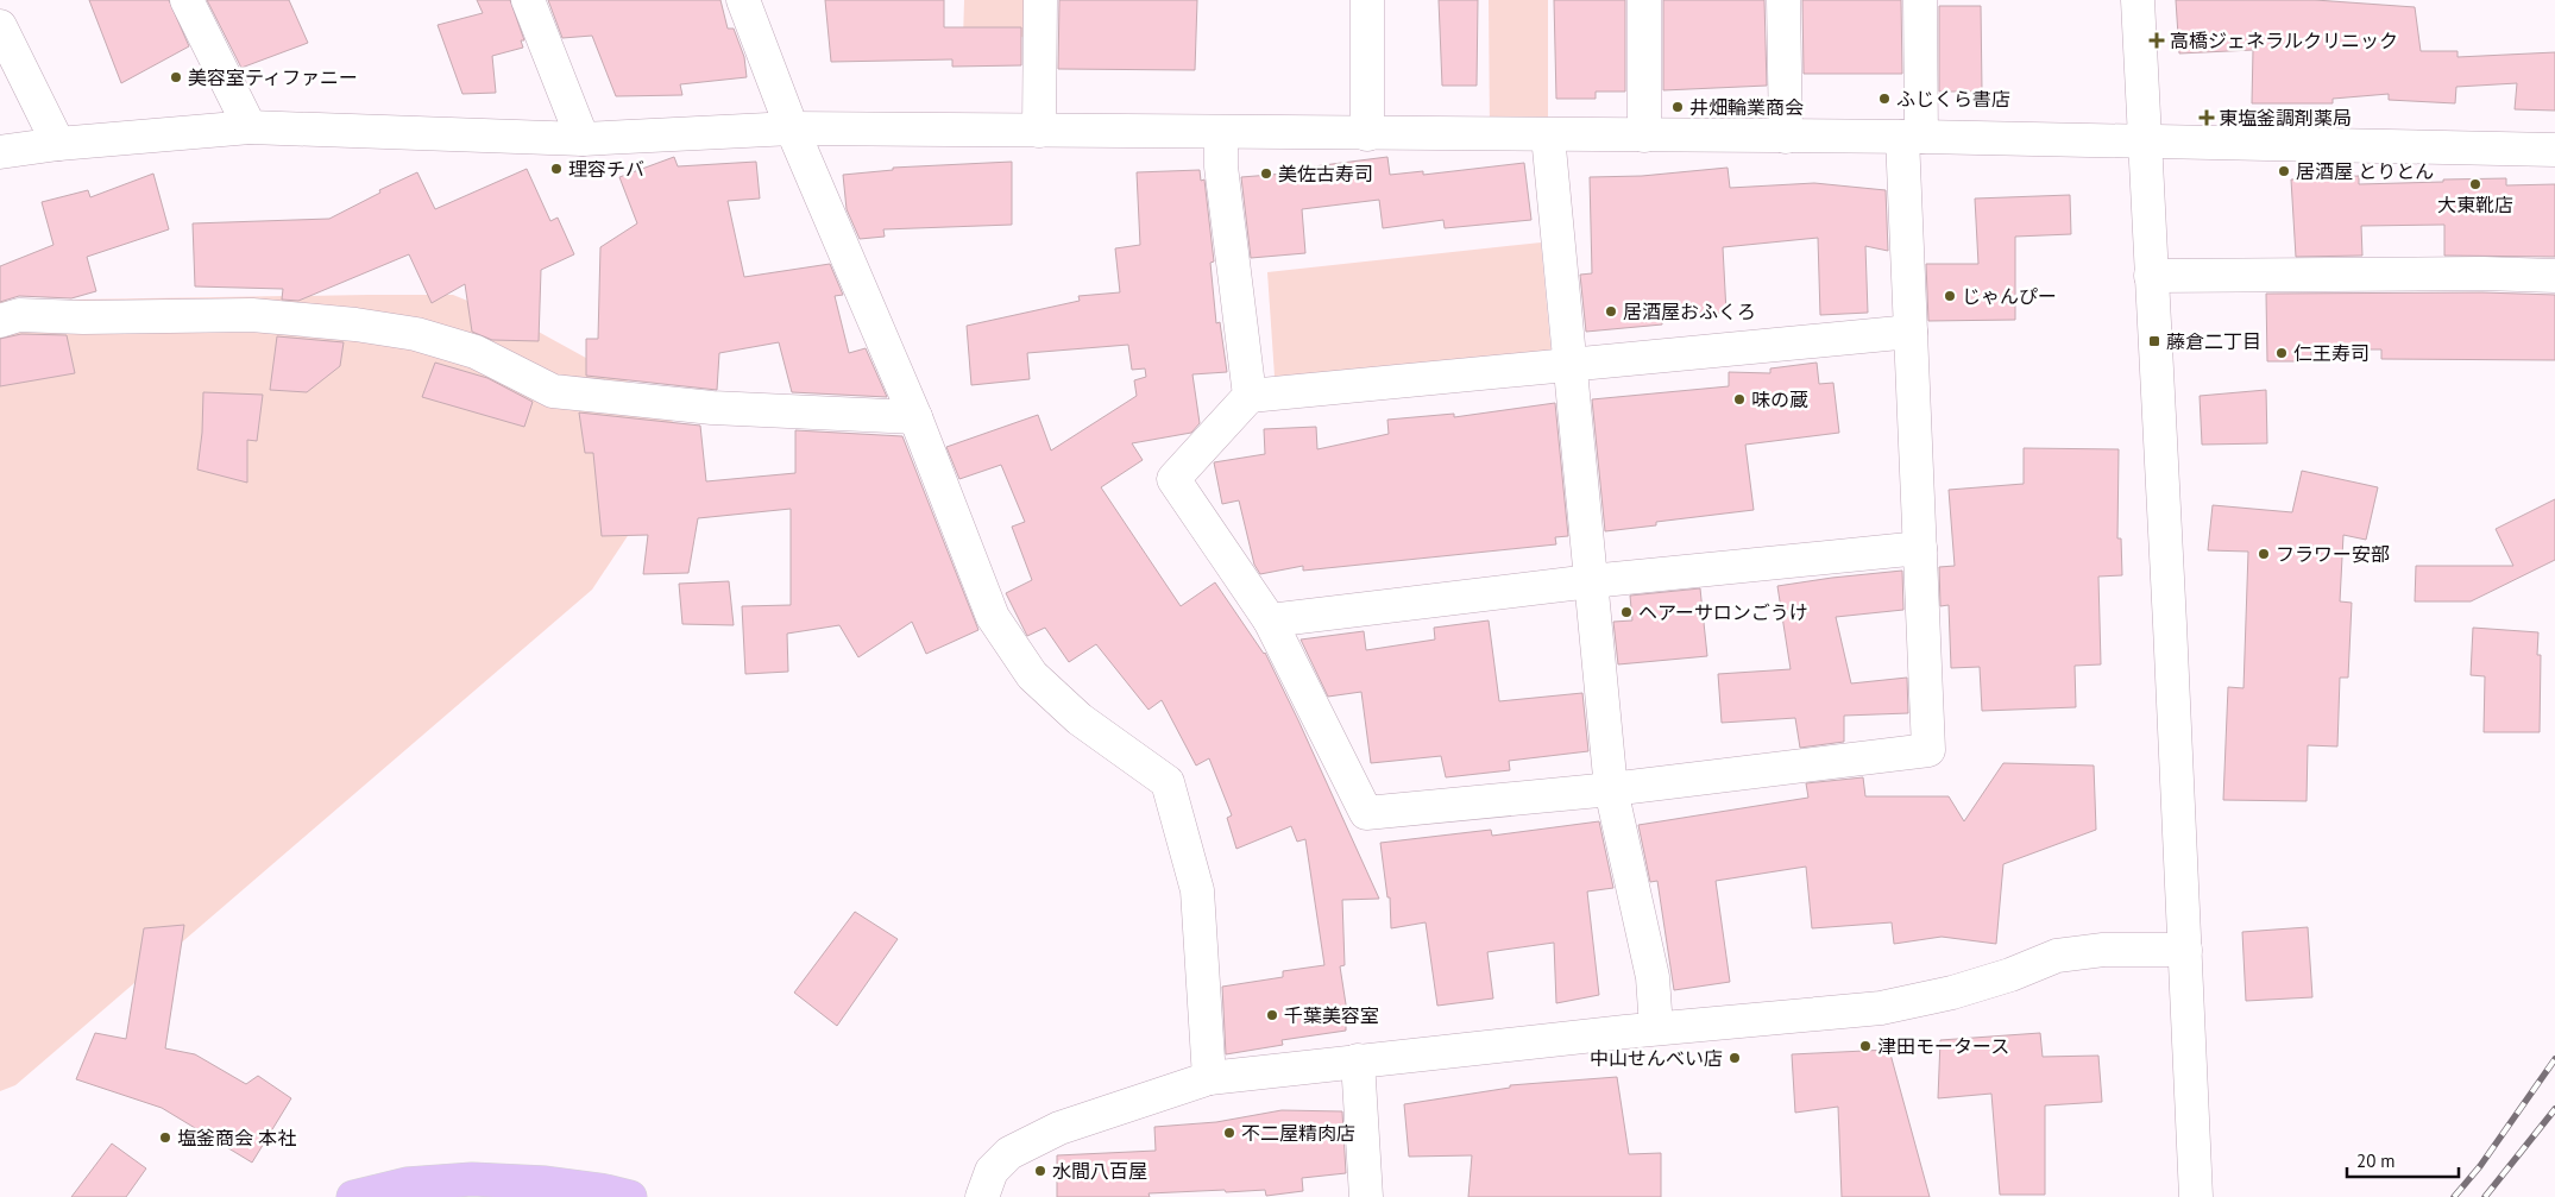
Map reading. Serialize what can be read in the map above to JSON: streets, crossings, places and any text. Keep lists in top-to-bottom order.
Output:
{
  "places": {
    "health": ["高橋ジェネラルクリニック", "東塩釜調剤薬局"],
    "other": [
      "美容室ティファニー",
      "ふじくら書店",
      "井畑輪業商会",
      "理容チバ",
      "居酒屋 とりとん",
      "美佐古寿司",
      "大東靴店",
      "じゃんぴー",
      "居酒屋おふくろ",
      "仁王寿司",
      "味の蔵",
      "フラワー安部",
      "ヘアーサロンごうけ",
      "千葉美容室",
      "津田モータース",
      "中山せんべい店",
      "不二屋精肉店",
      "塩釜商会 本社",
      "水間八百屋"
    ],
    "transit": ["藤倉二丁目"]
  },
  "scale_bar": "20 m"
}
